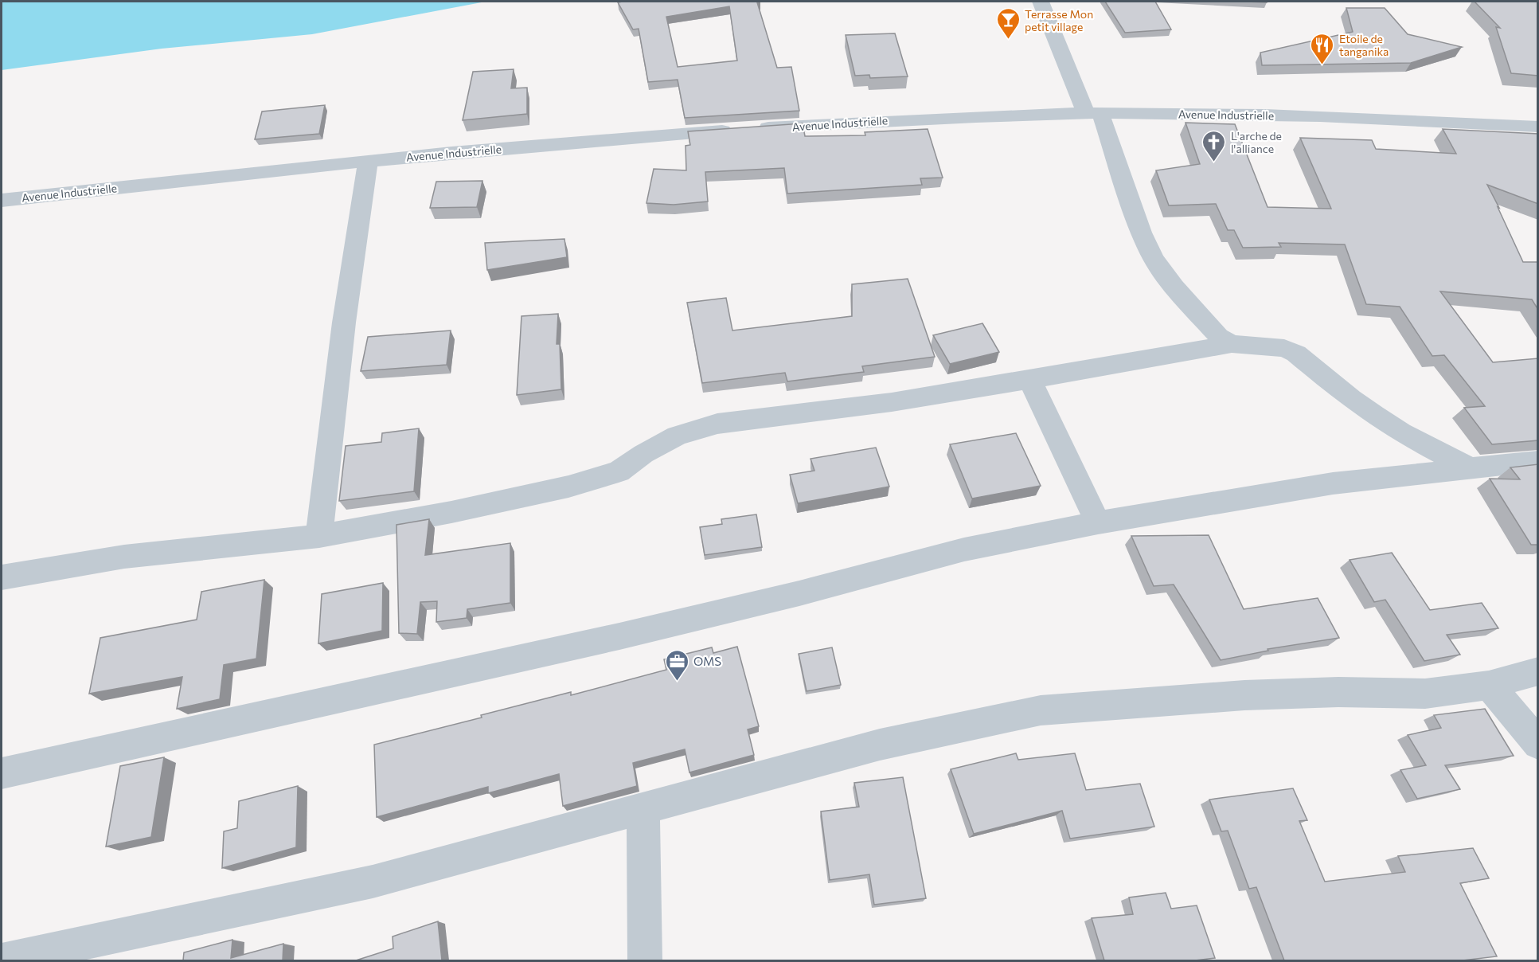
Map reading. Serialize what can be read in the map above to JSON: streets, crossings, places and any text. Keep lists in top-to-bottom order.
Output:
{
  "streets": {
    "street": ["Avenue Industrielle"]
  },
  "places": {
    "bar": ["Terrasse Mon petit village"],
    "restaurant": ["Etoile de tanganika"],
    "church": ["L'arche de l'alliance"],
    "office": ["OMS"]
  }
}
